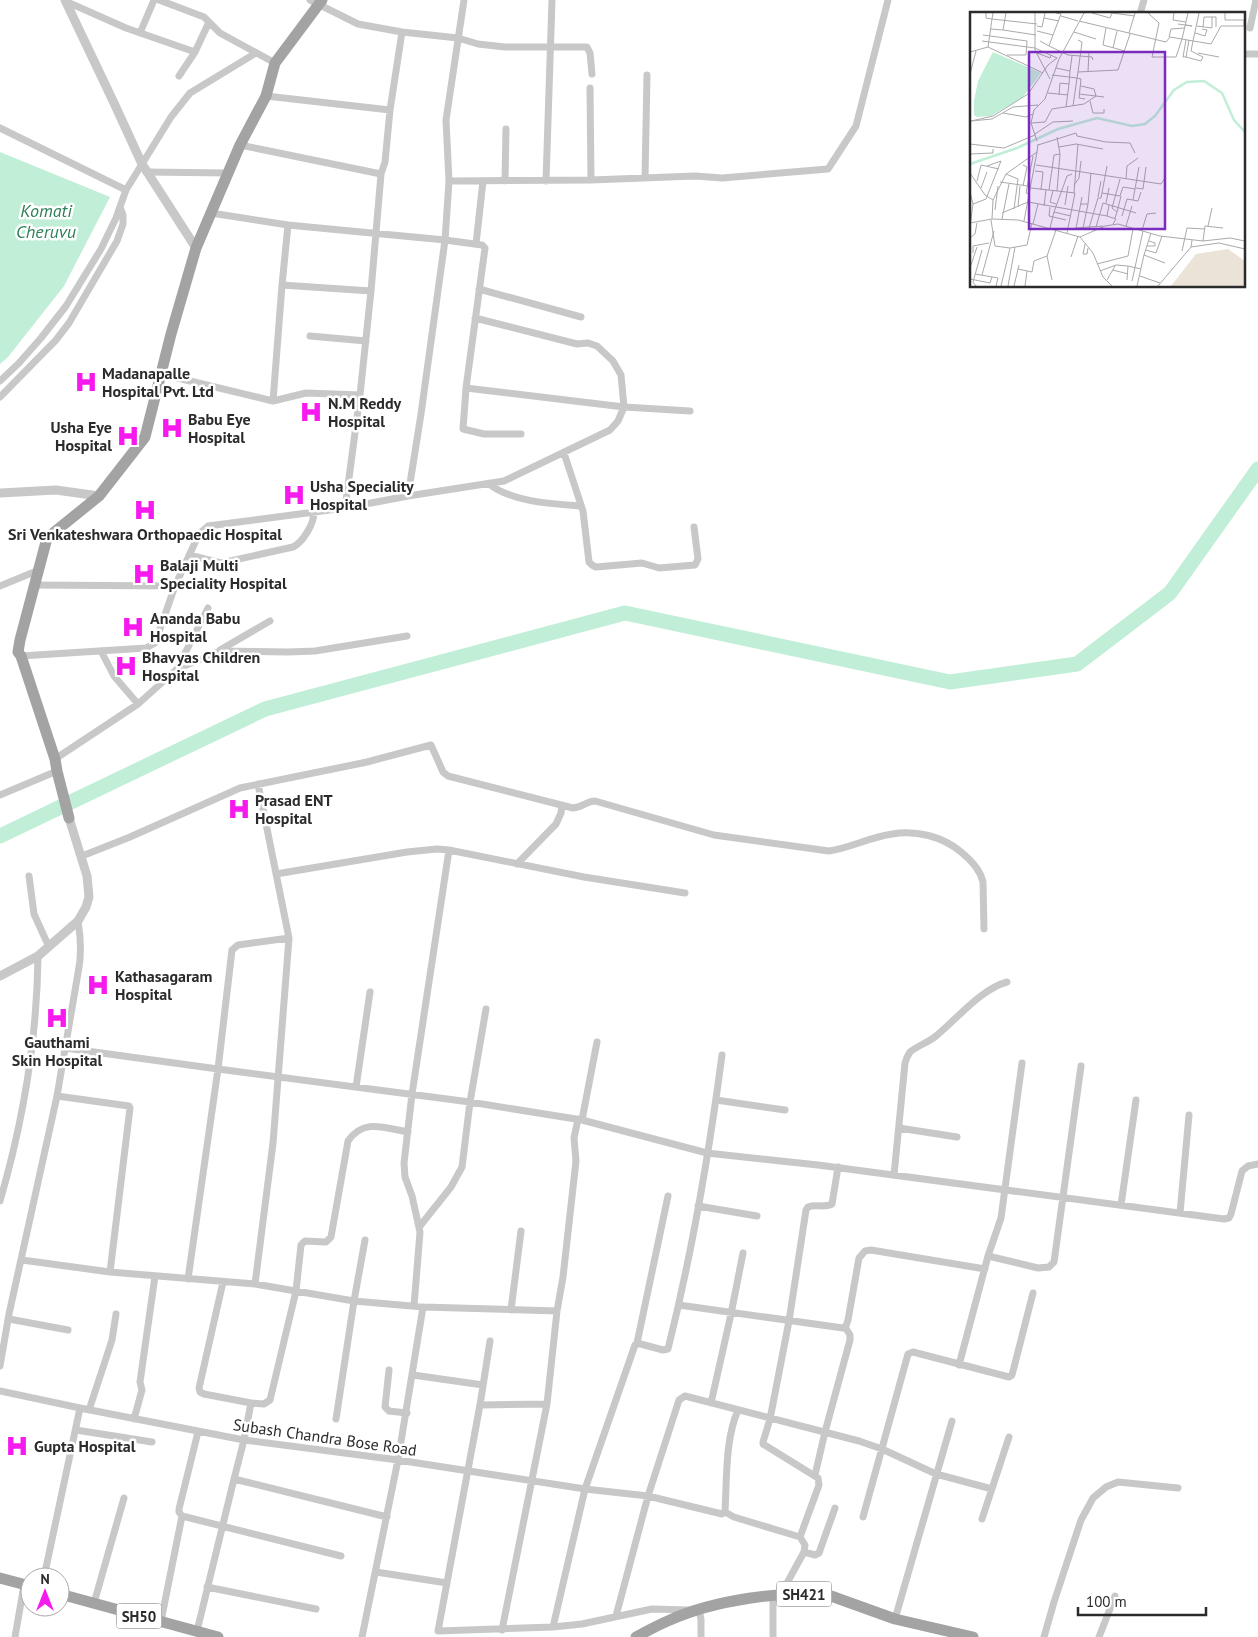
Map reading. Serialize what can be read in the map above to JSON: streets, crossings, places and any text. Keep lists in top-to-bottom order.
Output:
{
  "streets": {
    "main road": ["SH421", "SH50"],
    "street": ["Subash Chandra Bose Road"]
  },
  "water": ["Komati Cheruvu"],
  "places": {
    "hospital": [
      "Madanapalle Hospital Pvt. Ltd",
      "N.M Reddy Hospital",
      "Babu Eye Hospital",
      "Usha Eye Hospital",
      "Usha Speciality Hospital",
      "Sri Venkateshwara Orthopaedic Hospital",
      "Balaji Multi Speciality Hospital",
      "Ananda Babu Hospital",
      "Bhavyas Children Hospital",
      "Prasad ENT Hospital",
      "Kathasagaram Hospital",
      "Gauthami Skin Hospital",
      "Gupta Hospital"
    ]
  },
  "scale_bar": "100 m",
  "north": "top"
}
